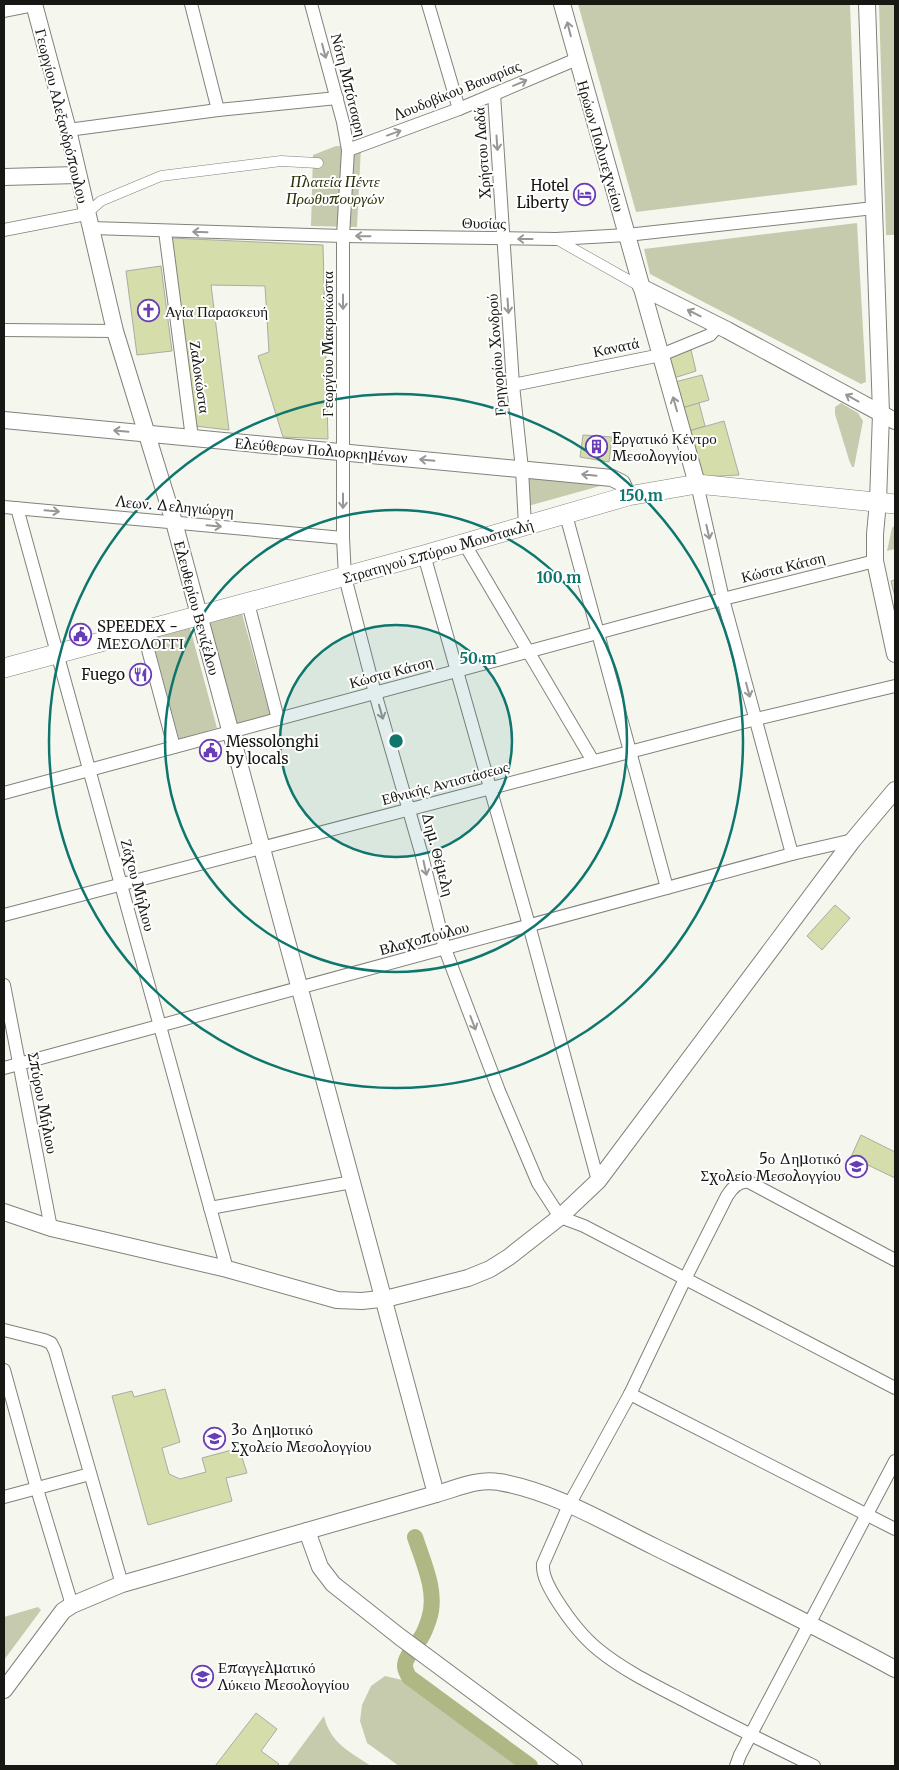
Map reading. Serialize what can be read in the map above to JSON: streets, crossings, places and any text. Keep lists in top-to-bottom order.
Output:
{
  "streets": {
    "main road": ["Στρατηγού Σπύρου Μουστακλή"],
    "street": [
      "Νότη Μπότσαρη",
      "Λουδοβίκου Βαυαρίας",
      "Γεωργίου Αλεξανδρόπουλου",
      "Ηρώων Πολυτεχνείου",
      "Χρήστου Λαδά",
      "Θυσίας",
      "Γεωργίου Μακρυκώστα",
      "Κανατά",
      "Γρηγορίου Χονδρού",
      "Ζαλοκώστα",
      "Ελεύθερων Πολιορκημένων",
      "Λεων. Δεληγιώργη",
      "Κώστα Κάτση",
      "Ελευθερίου Βενιζέλου",
      "Εθνικής Αντιστάσεως",
      "Δημ. Θέμελη",
      "Ζάχου Μήλιου",
      "Βλαχοπούλου",
      "Σπύρου Μήλιου"
    ]
  },
  "crossings": [
    ["Νότη Μπότσαρη", "Λουδοβίκου Βαυαρίας"],
    ["Νότη Μπότσαρη", "Θυσίας"],
    ["Νότη Μπότσαρη", "Γεωργίου Μακρυκώστα"],
    ["Λουδοβίκου Βαυαρίας", "Ηρώων Πολυτεχνείου"],
    ["Λουδοβίκου Βαυαρίας", "Χρήστου Λαδά"],
    ["Γεωργίου Αλεξανδρόπουλου", "Θυσίας"],
    ["Γεωργίου Αλεξανδρόπουλου", "Ελευθερίου Βενιζέλου"],
    ["Ηρώων Πολυτεχνείου", "Θυσίας"],
    ["Ηρώων Πολυτεχνείου", "Κανατά"],
    ["Ηρώων Πολυτεχνείου", "Στρατηγού Σπύρου Μουστακλή"],
    ["Χρήστου Λαδά", "Θυσίας"],
    ["Χρήστου Λαδά", "Γρηγορίου Χονδρού"],
    ["Θυσίας", "Γεωργίου Μακρυκώστα"],
    ["Θυσίας", "Γρηγορίου Χονδρού"],
    ["Θυσίας", "Ζαλοκώστα"],
    ["Θυσίας", "Ελευθερίου Βενιζέλου"],
    ["Γεωργίου Μακρυκώστα", "Ελεύθερων Πολιορκημένων"],
    ["Γεωργίου Μακρυκώστα", "Δημ. Θέμελη"],
    ["Κανατά", "Γρηγορίου Χονδρού"],
    ["Γρηγορίου Χονδρού", "Ελεύθερων Πολιορκημένων"],
    ["Γρηγορίου Χονδρού", "Στρατηγού Σπύρου Μουστακλή"],
    ["Ζαλοκώστα", "Ελεύθερων Πολιορκημένων"],
    ["Ελεύθερων Πολιορκημένων", "Στρατηγού Σπύρου Μουστακλή"],
    ["Ελεύθερων Πολιορκημένων", "Ελευθερίου Βενιζέλου"],
    ["Ελεύθερων Πολιορκημένων", "Δημ. Θέμελη"],
    ["Λεων. Δεληγιώργη", "Ελευθερίου Βενιζέλου"],
    ["Λεων. Δεληγιώργη", "Δημ. Θέμελη"],
    ["Λεων. Δεληγιώργη", "Ζάχου Μήλιου"],
    ["Στρατηγού Σπύρου Μουστακλή", "Ελευθερίου Βενιζέλου"],
    ["Στρατηγού Σπύρου Μουστακλή", "Δημ. Θέμελη"],
    ["Στρατηγού Σπύρου Μουστακλή", "Ζάχου Μήλιου"],
    ["Κώστα Κάτση", "Ελευθερίου Βενιζέλου"],
    ["Κώστα Κάτση", "Δημ. Θέμελη"],
    ["Κώστα Κάτση", "Ζάχου Μήλιου"],
    ["Ελευθερίου Βενιζέλου", "Εθνικής Αντιστάσεως"],
    ["Ελευθερίου Βενιζέλου", "Βλαχοπούλου"],
    ["Εθνικής Αντιστάσεως", "Δημ. Θέμελη"],
    ["Εθνικής Αντιστάσεως", "Ζάχου Μήλιου"],
    ["Δημ. Θέμελη", "Βλαχοπούλου"],
    ["Ζάχου Μήλιου", "Βλαχοπούλου"],
    ["Βλαχοπούλου", "Σπύρου Μήλιου"]
  ],
  "one_way": [
    "Νότη Μπότσαρη",
    "Λουδοβίκου Βαυαρίας",
    "Χρήστου Λαδά",
    "Γεωργίου Μακρυκώστα",
    "Γρηγορίου Χονδρού",
    "Ελεύθερων Πολιορκημένων",
    "Λεων. Δεληγιώργη"
  ],
  "parks": ["Πλατεία Πέντε Πρωθυπουργών"],
  "places": {
    "hotel": ["Hotel Liberty"],
    "church": ["Αγία Παρασκευή"],
    "building": ["Eργατικό Κέντρο Μεσολογγίου"],
    "public building": ["SPEEDEX - ΜΕΣΟΛΟΓΓΙ", "Messolonghi by locals"],
    "restaurant": ["Fuego"],
    "school or university": ["5ο Δημοτικό Σχολείο Μεσολογγίου", "3ο Δημοτικό Σχολείο Μεσολογγίου", "Επαγγελματικό Λύκειο Μεσολογγίου"]
  },
  "rings": ["150 m", "100 m", "50 m"]
}
